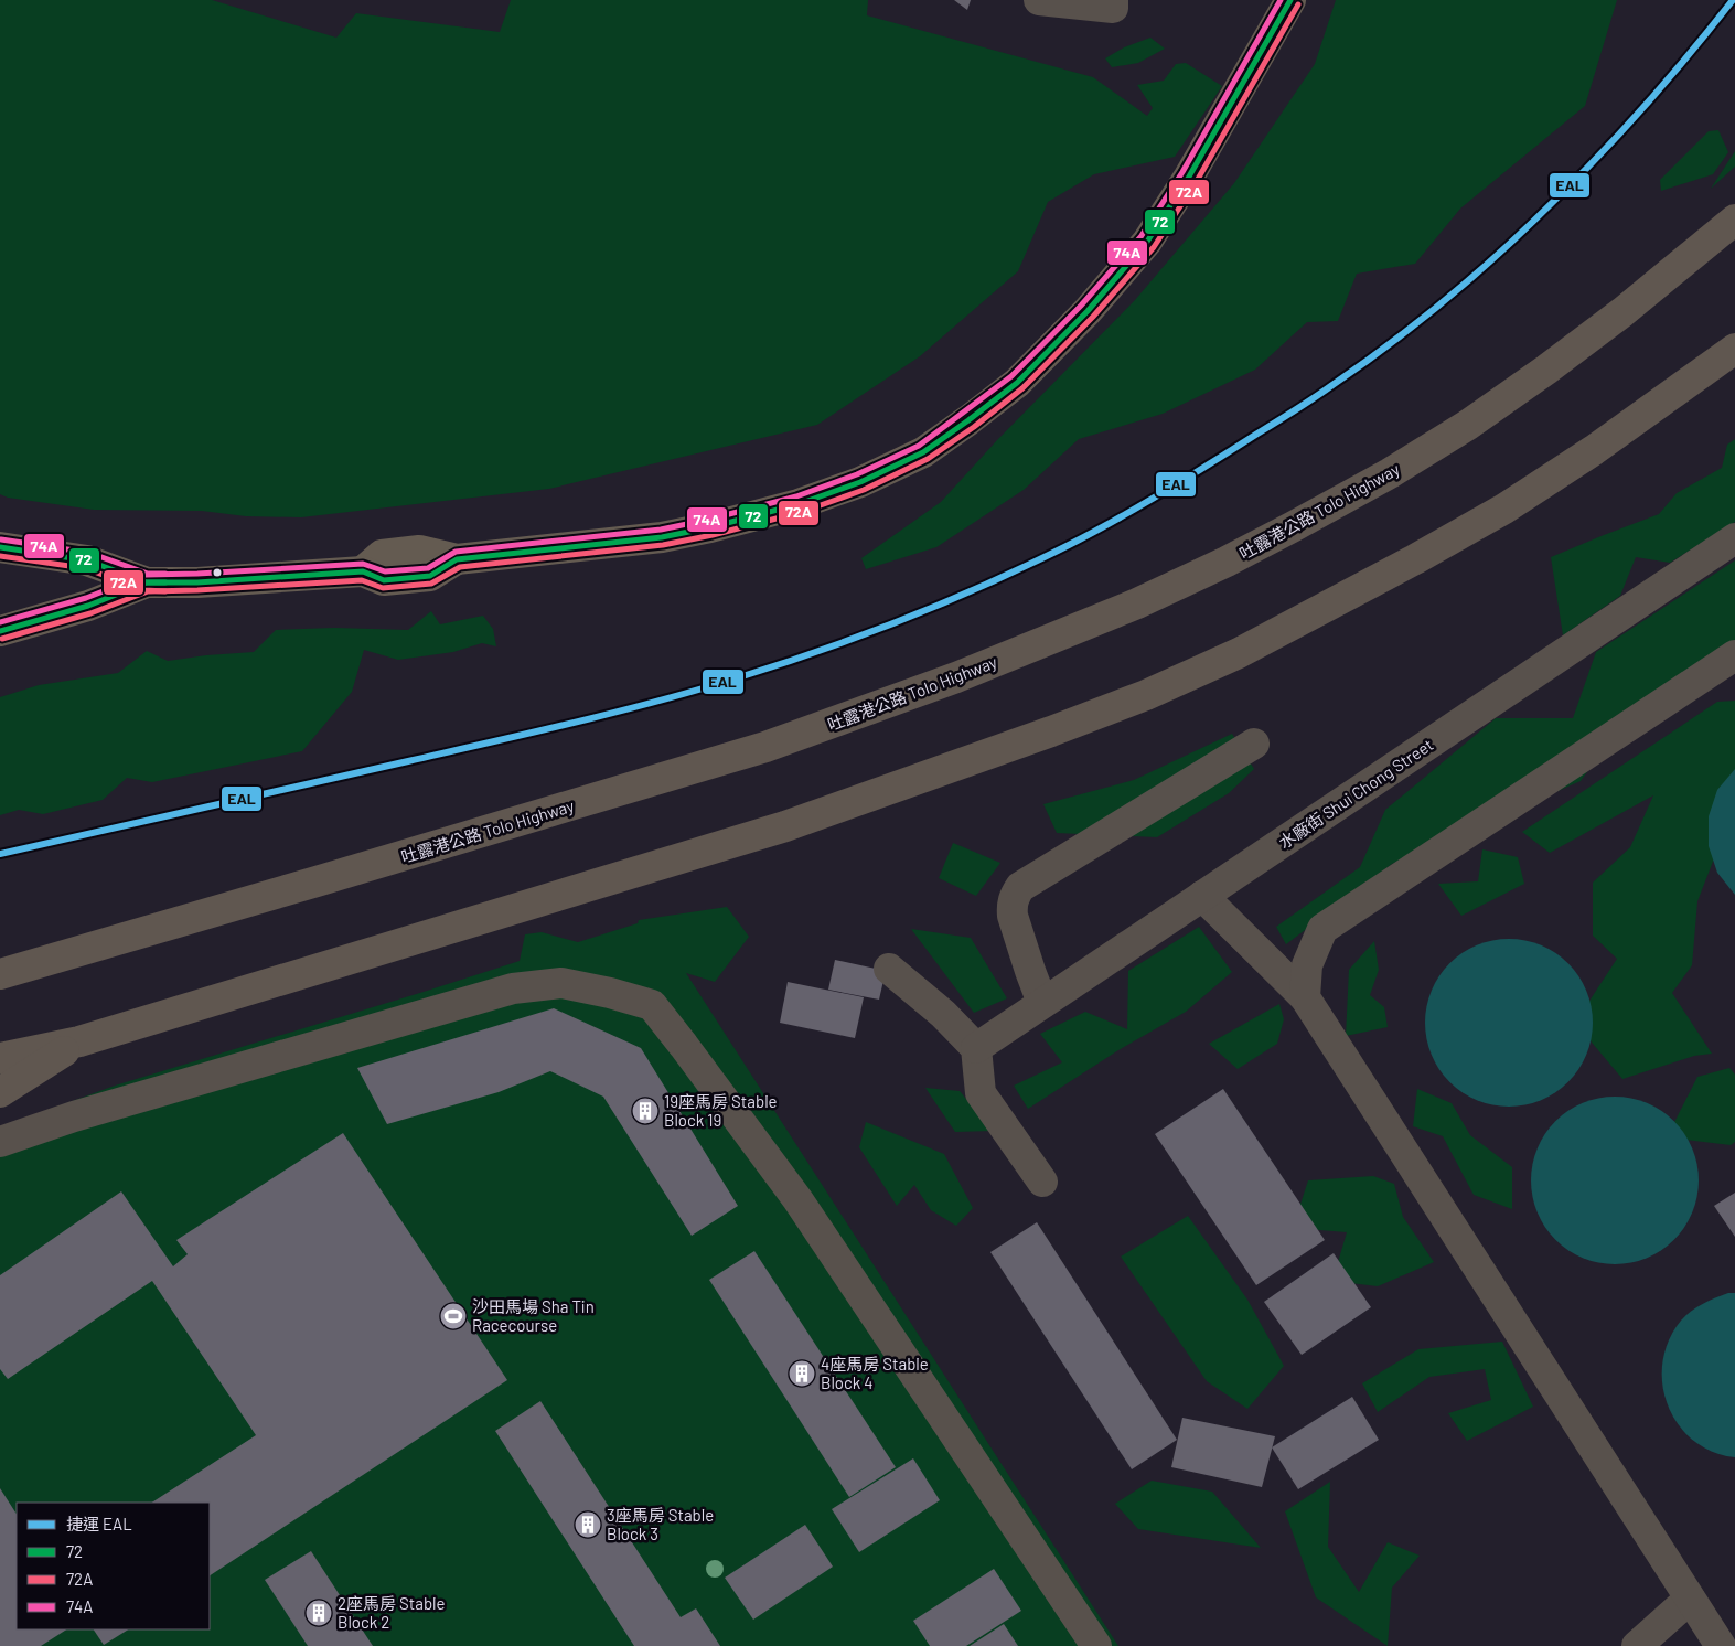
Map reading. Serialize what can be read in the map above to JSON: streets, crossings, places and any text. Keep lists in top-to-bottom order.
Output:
{
  "streets": {
    "highway": ["吐露港公路 Tolo Highway"],
    "street": ["水廠街 Shui Chong Street"]
  },
  "places": {
    "building": [
      "19座馬房 Stable Block 19",
      "4座馬房 Stable Block 4",
      "3座馬房 Stable Block 3",
      "2座馬房 Stable Block 2"
    ],
    "sports": ["沙田馬場 Sha Tin Racecourse"]
  },
  "lines": [
    "metro line EAL",
    "transit line 72",
    "transit line 74A",
    "transit line 72A"
  ],
  "legend": [
    "捷運 EAL",
    "72",
    "72A",
    "74A"
  ]
}
